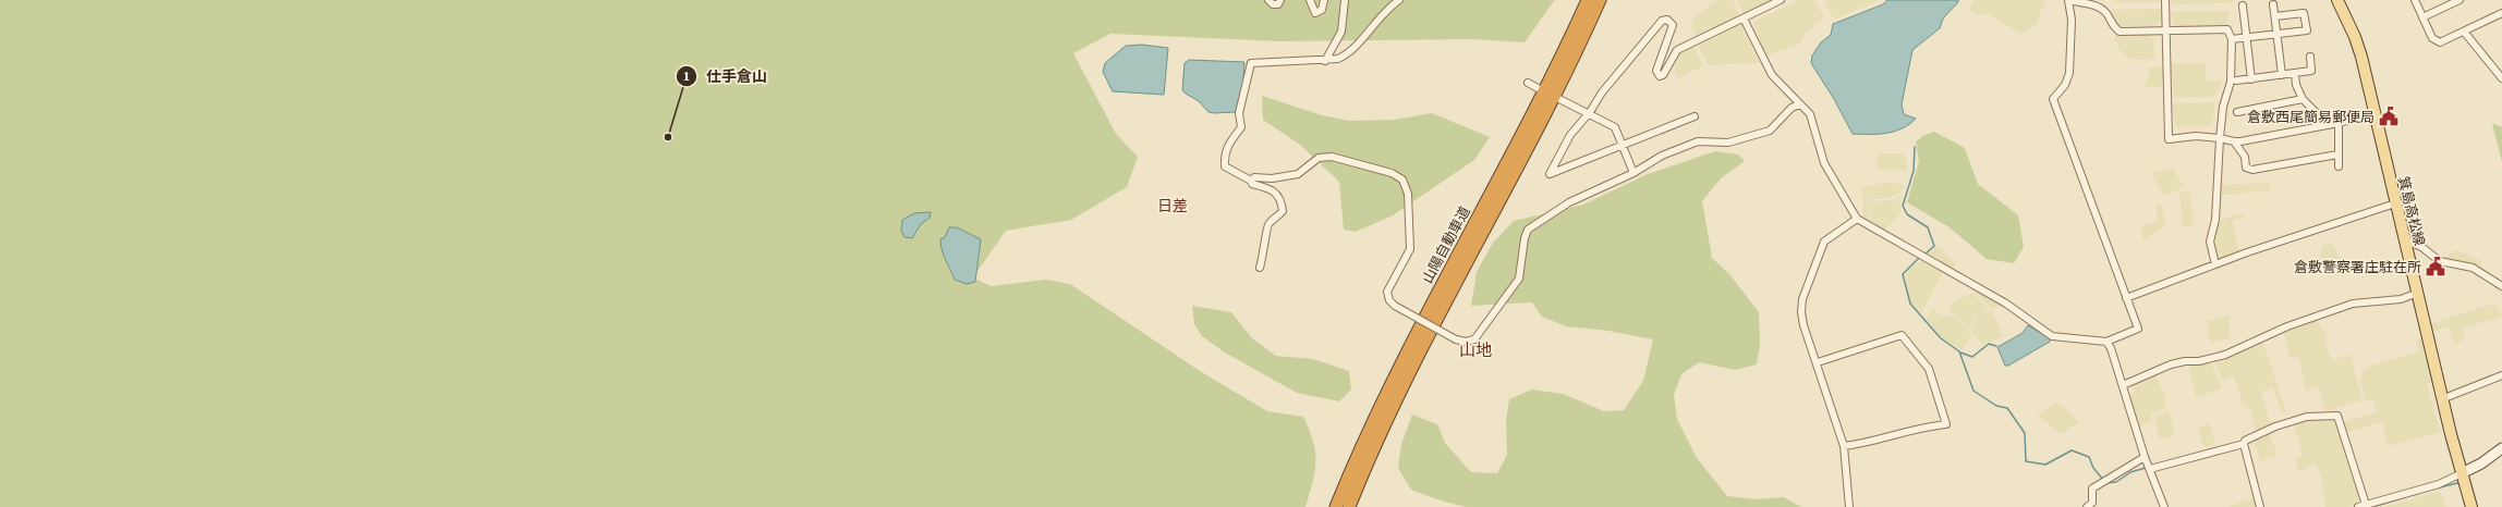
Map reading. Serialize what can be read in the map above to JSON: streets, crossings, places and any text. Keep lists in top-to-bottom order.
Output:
{
  "streets": {
    "highway": ["山陽自動車道"],
    "main road": ["箕島高松線"]
  },
  "districts": ["日差", "山地"],
  "places": {
    "public building": ["倉敷西尾簡易郵便局", "倉敷警察署庄駐在所"],
    "other": ["仕手倉山"]
  }
}
